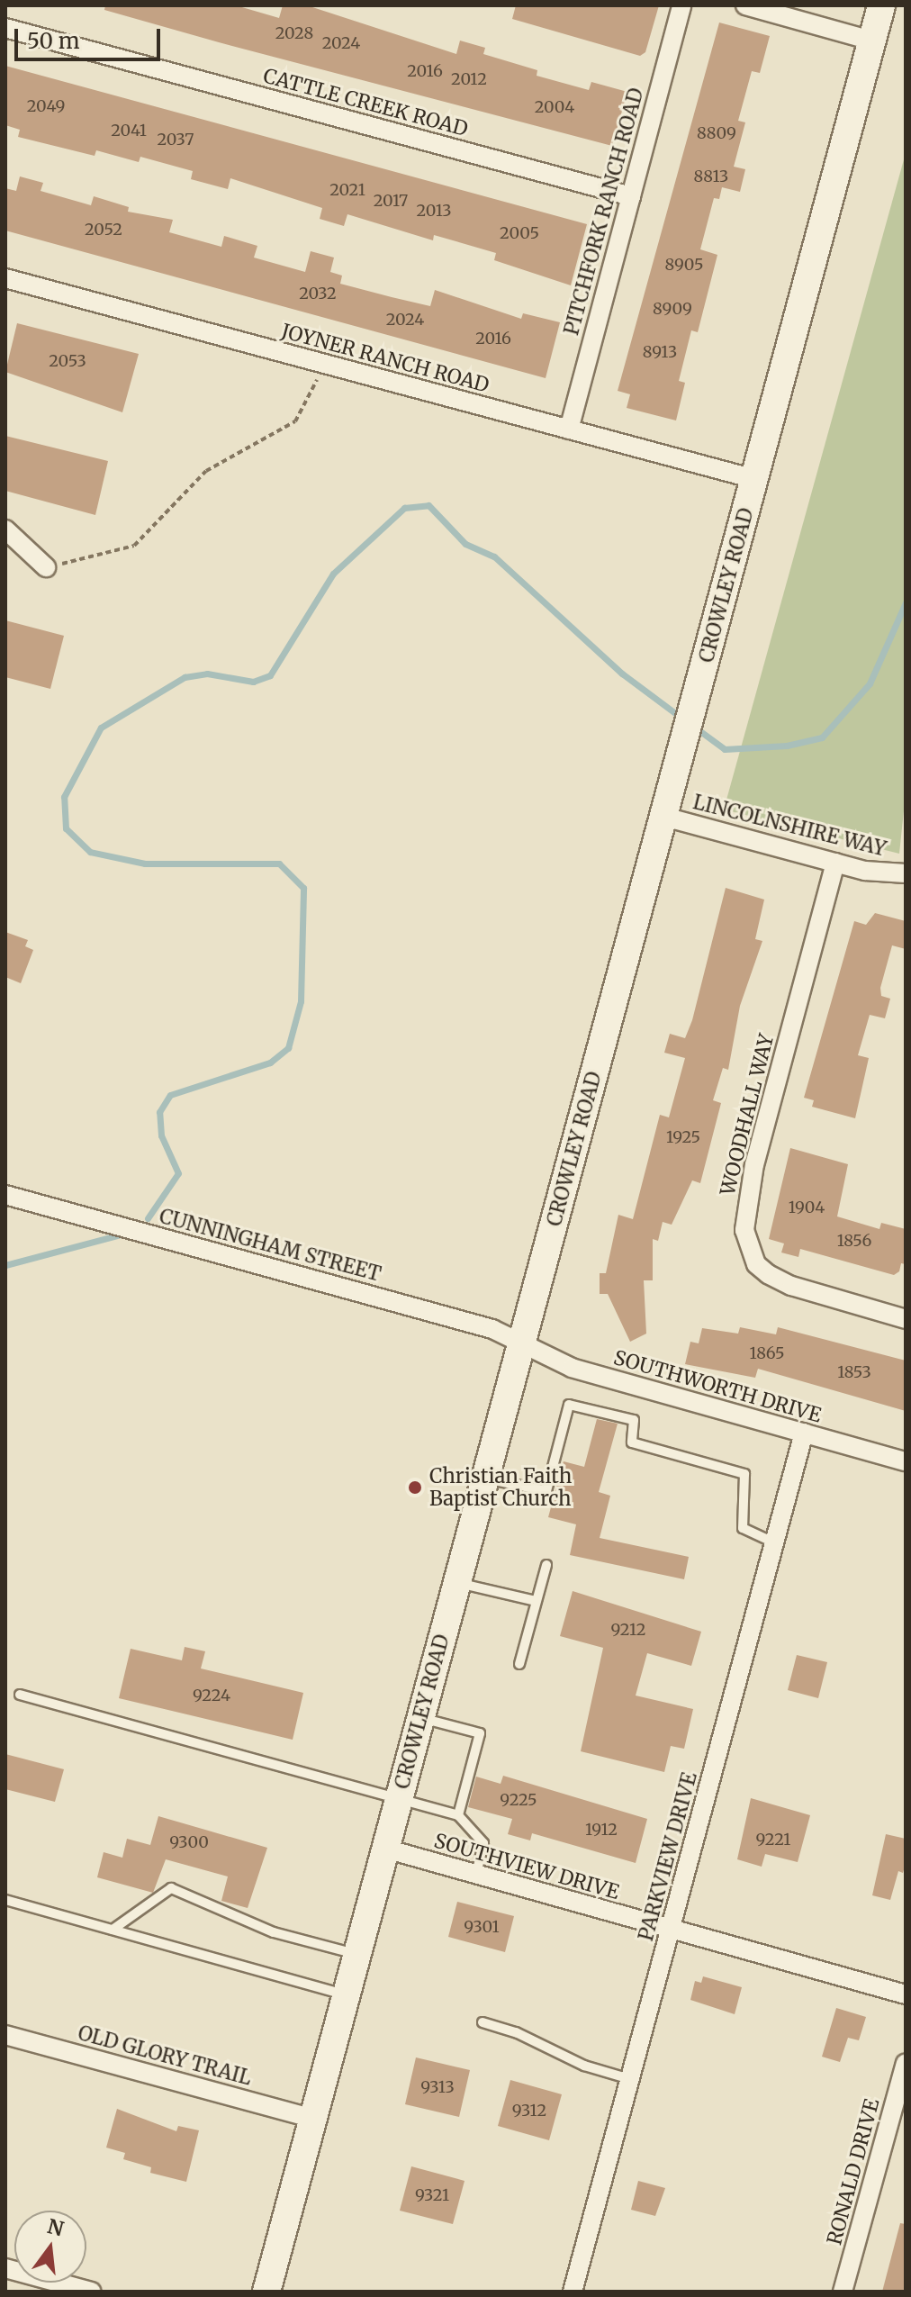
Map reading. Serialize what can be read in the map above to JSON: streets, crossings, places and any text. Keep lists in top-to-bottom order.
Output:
{
  "streets": {
    "main road": ["CROWLEY ROAD"],
    "street": [
      "CATTLE CREEK ROAD",
      "PITCHFORK RANCH ROAD",
      "JOYNER RANCH ROAD",
      "LINCOLNSHIRE WAY",
      "WOODHALL WAY",
      "CUNNINGHAM STREET",
      "SOUTHWORTH DRIVE",
      "PARKVIEW DRIVE",
      "SOUTHVIEW DRIVE",
      "OLD GLORY TRAIL",
      "RONALD DRIVE"
    ]
  },
  "crossings": [
    ["CATTLE CREEK ROAD", "PITCHFORK RANCH ROAD"],
    ["PITCHFORK RANCH ROAD", "JOYNER RANCH ROAD"],
    ["JOYNER RANCH ROAD", "CROWLEY ROAD"],
    ["CROWLEY ROAD", "LINCOLNSHIRE WAY"],
    ["CROWLEY ROAD", "CUNNINGHAM STREET"],
    ["CROWLEY ROAD", "SOUTHWORTH DRIVE"],
    ["CROWLEY ROAD", "SOUTHVIEW DRIVE"],
    ["CROWLEY ROAD", "OLD GLORY TRAIL"],
    ["LINCOLNSHIRE WAY", "WOODHALL WAY"],
    ["CUNNINGHAM STREET", "SOUTHWORTH DRIVE"],
    ["SOUTHWORTH DRIVE", "PARKVIEW DRIVE"],
    ["PARKVIEW DRIVE", "SOUTHVIEW DRIVE"]
  ],
  "places": ["Christian Faith Baptist Church"],
  "house_numbers": [
    "2028",
    "2024",
    "2016",
    "2012",
    "2049",
    "2004",
    "2041",
    "8809",
    "2037",
    "8813",
    "2021",
    "2017",
    "2013",
    "2052",
    "2005",
    "8905",
    "2032",
    "8909",
    "2024",
    "2016",
    "8913",
    "2053",
    "1925",
    "1904",
    "1856",
    "1865",
    "1853",
    "9212",
    "9224",
    "9225",
    "1912",
    "9221",
    "9300",
    "9301",
    "9313",
    "9312",
    "9321"
  ],
  "scale_bar": "50 m",
  "north": "top"
}
